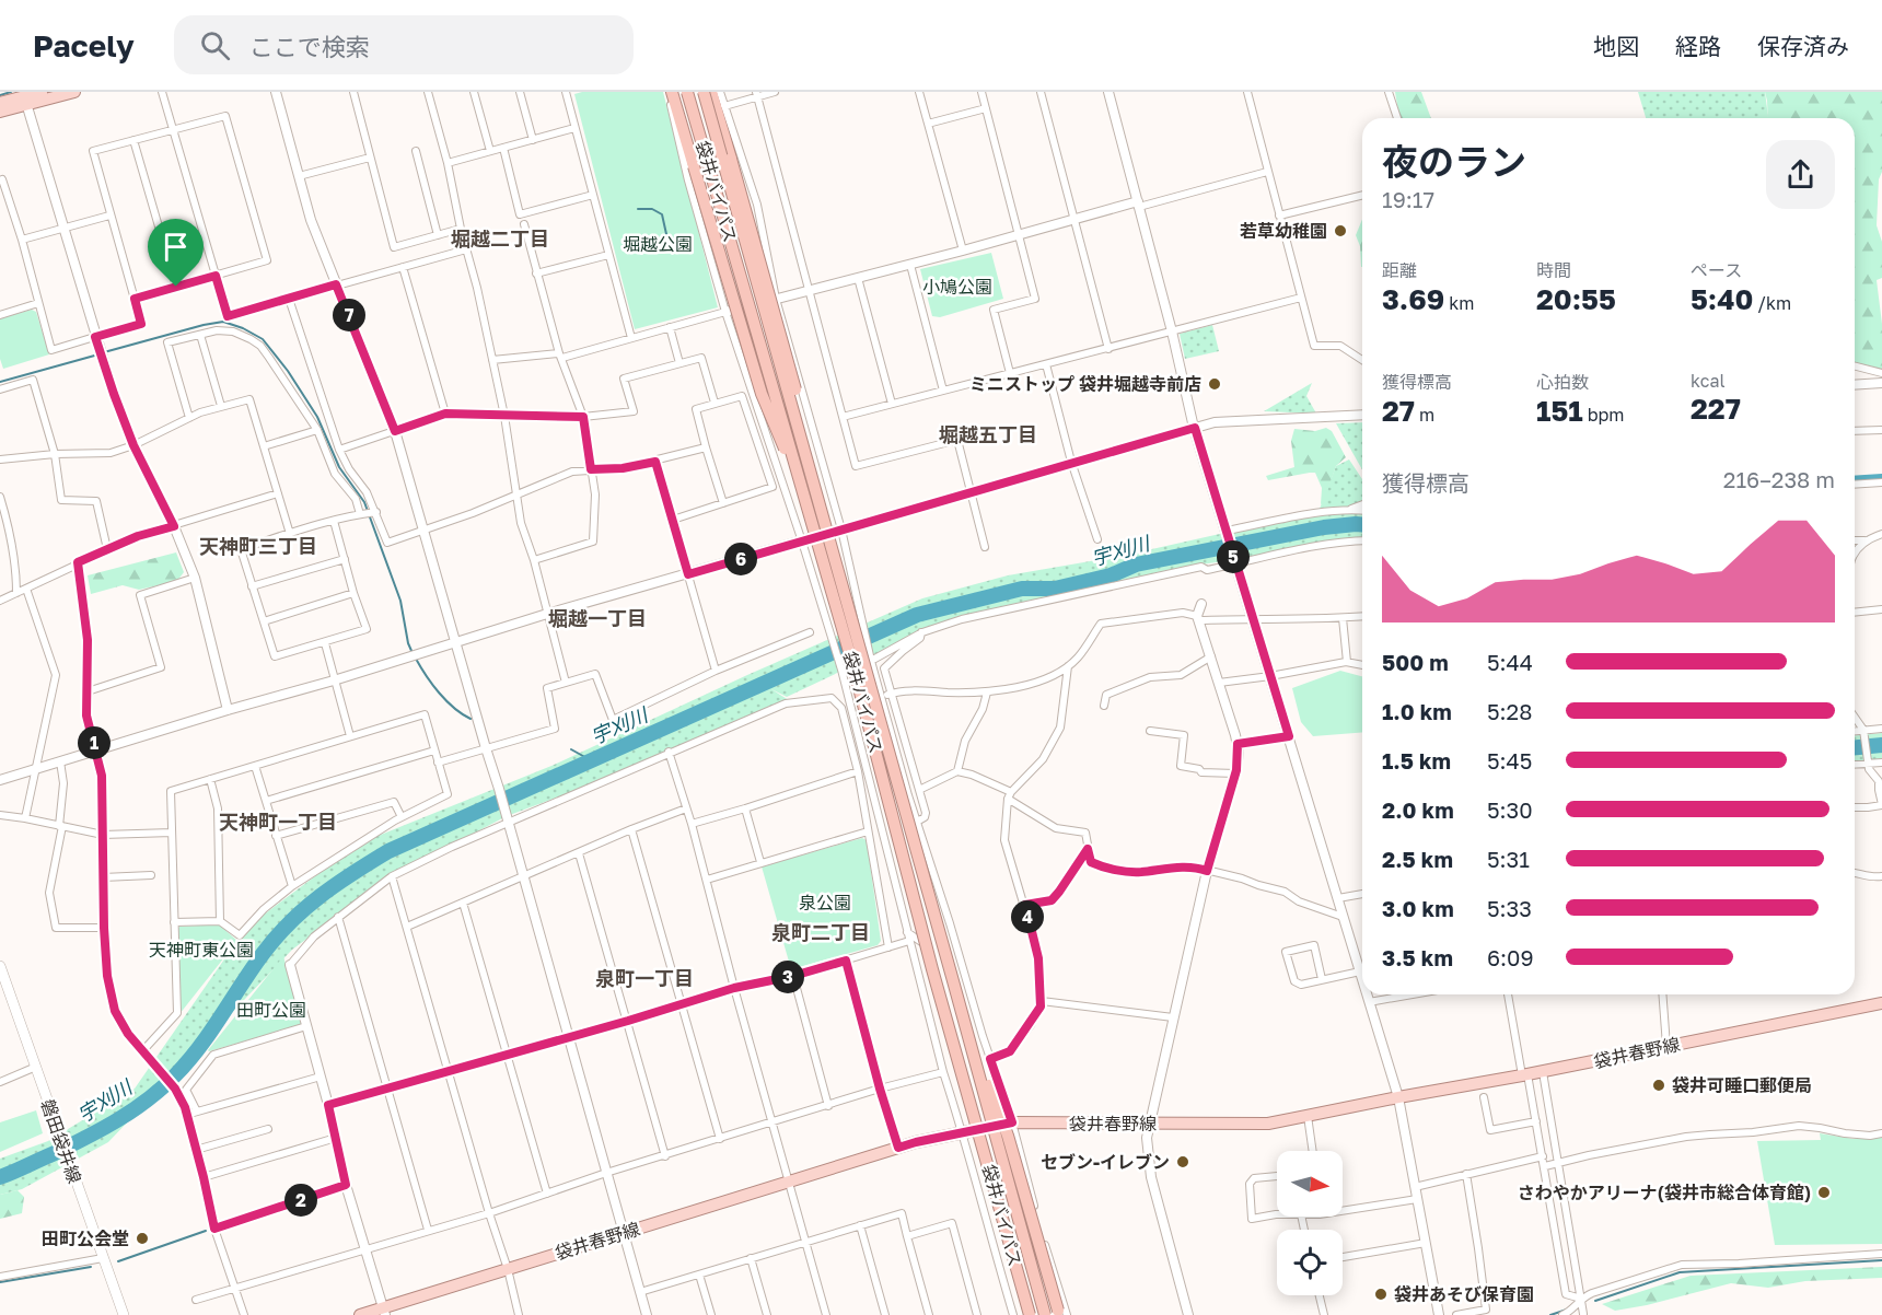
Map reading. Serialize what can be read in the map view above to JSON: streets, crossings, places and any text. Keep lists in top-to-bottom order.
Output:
{
  "streets": {
    "highway": ["袋井バイパス"],
    "main road": ["袋井春野線", "磐田袋井線"]
  },
  "districts": [
    "堀越二丁目",
    "堀越五丁目",
    "天神町三丁目",
    "堀越一丁目",
    "天神町一丁目",
    "泉町二丁目",
    "泉町一丁目"
  ],
  "water": ["宇刈川"],
  "parks": [
    "堀越公園",
    "小鳩公園",
    "泉公園",
    "天神町東公園",
    "田町公園"
  ],
  "places": [
    "若草幼稚園",
    "ミニストップ 袋井堀越寺前店",
    "袋井可睡口郵便局",
    "セブン-イレブン",
    "さわやかアリーナ(袋井市総合体育館)",
    "田町公会堂",
    "袋井あそび保育園"
  ],
  "north": "right",
  "page": {
    "header": "Pacely",
    "search": "ここで検索",
    "nav": ["地図", "経路", "保存済み"],
    "heading": ["夜のラン", "19:17"],
    "stats": [
      ["距離", "3.69 km"],
      ["時間", "20:55"],
      ["ペース", "5:40 /km"],
      ["獲得標高", "27 m"],
      ["心拍数", "151 bpm"],
      ["kcal", "227"]
    ],
    "pins": [
      "7",
      "5",
      "6",
      "1",
      "4",
      "3",
      "2"
    ],
    "chart": ["獲得標高", "216–238 m"],
    "list": [
      {
        "name": "500 m",
        "note": "5:44"
      },
      {
        "name": "1.0 km",
        "note": "5:28"
      },
      {
        "name": "1.5 km",
        "note": "5:45"
      },
      {
        "name": "2.0 km",
        "note": "5:30"
      },
      {
        "name": "2.5 km",
        "note": "5:31"
      },
      {
        "name": "3.0 km",
        "note": "5:33"
      },
      {
        "name": "3.5 km",
        "note": "6:09"
      }
    ]
  }
}
